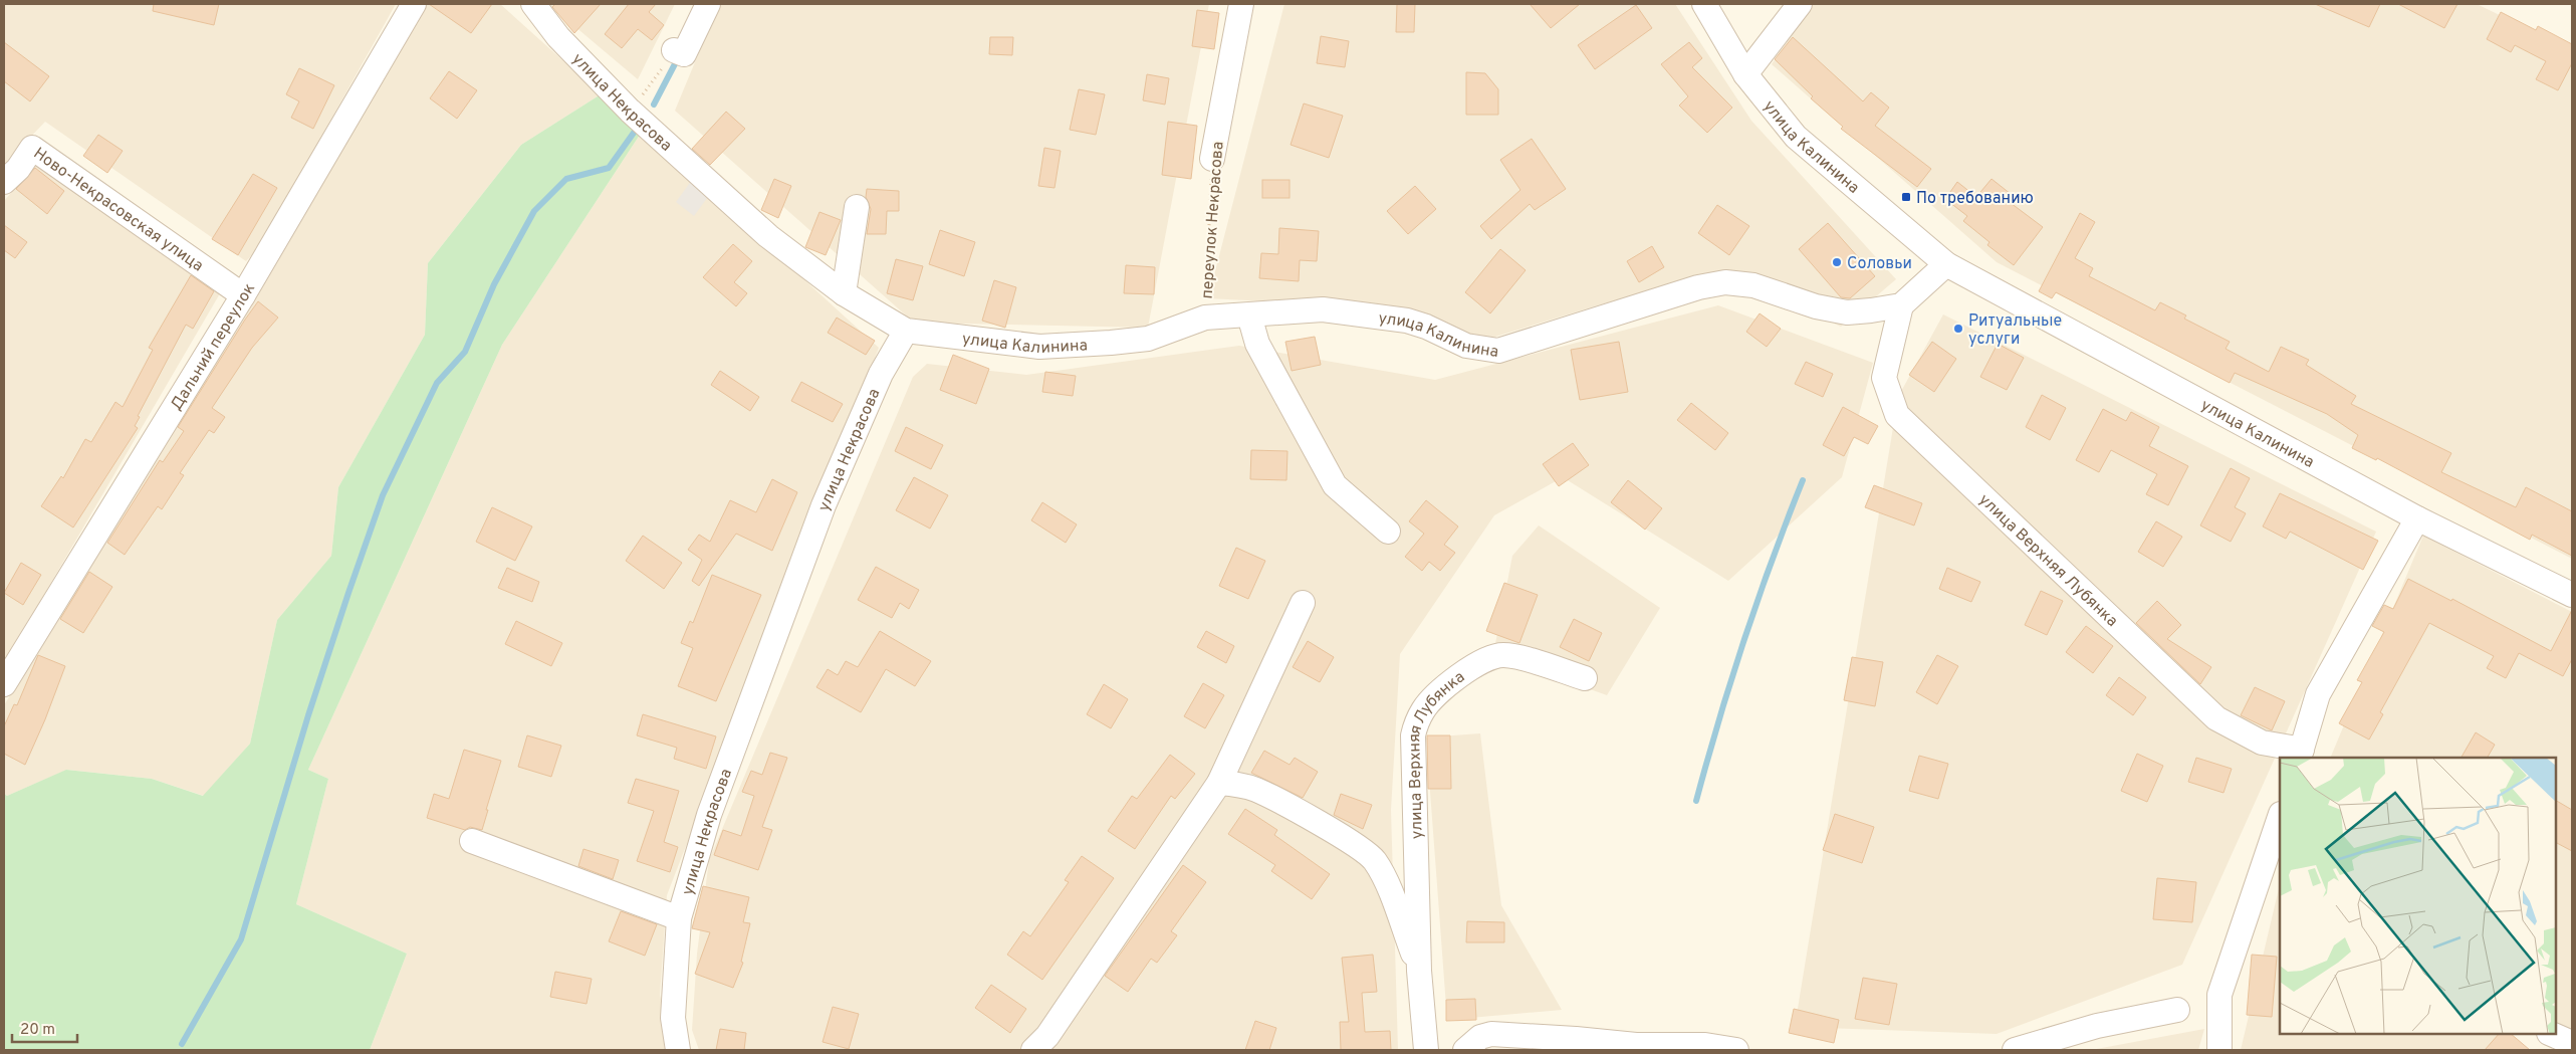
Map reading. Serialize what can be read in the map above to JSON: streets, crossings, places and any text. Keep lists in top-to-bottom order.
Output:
{
  "streets": {
    "street": [
      "улица Некрасова",
      "улица Калинина",
      "Ново-Некрасовская улица",
      "переулок Некрасова",
      "Дальний переулок",
      "улица Верхняя Лубянка"
    ]
  },
  "crossings": [
    ["улица Некрасова", "улица Калинина"],
    ["улица Калинина", "переулок Некрасова"],
    ["улица Калинина", "улица Верхняя Лубянка"],
    ["Ново-Некрасовская улица", "Дальний переулок"]
  ],
  "places": {
    "transit": ["По требованию"],
    "other": ["Соловьи", "Ритуальные услуги"]
  },
  "scale_bar": "20 m"
}
